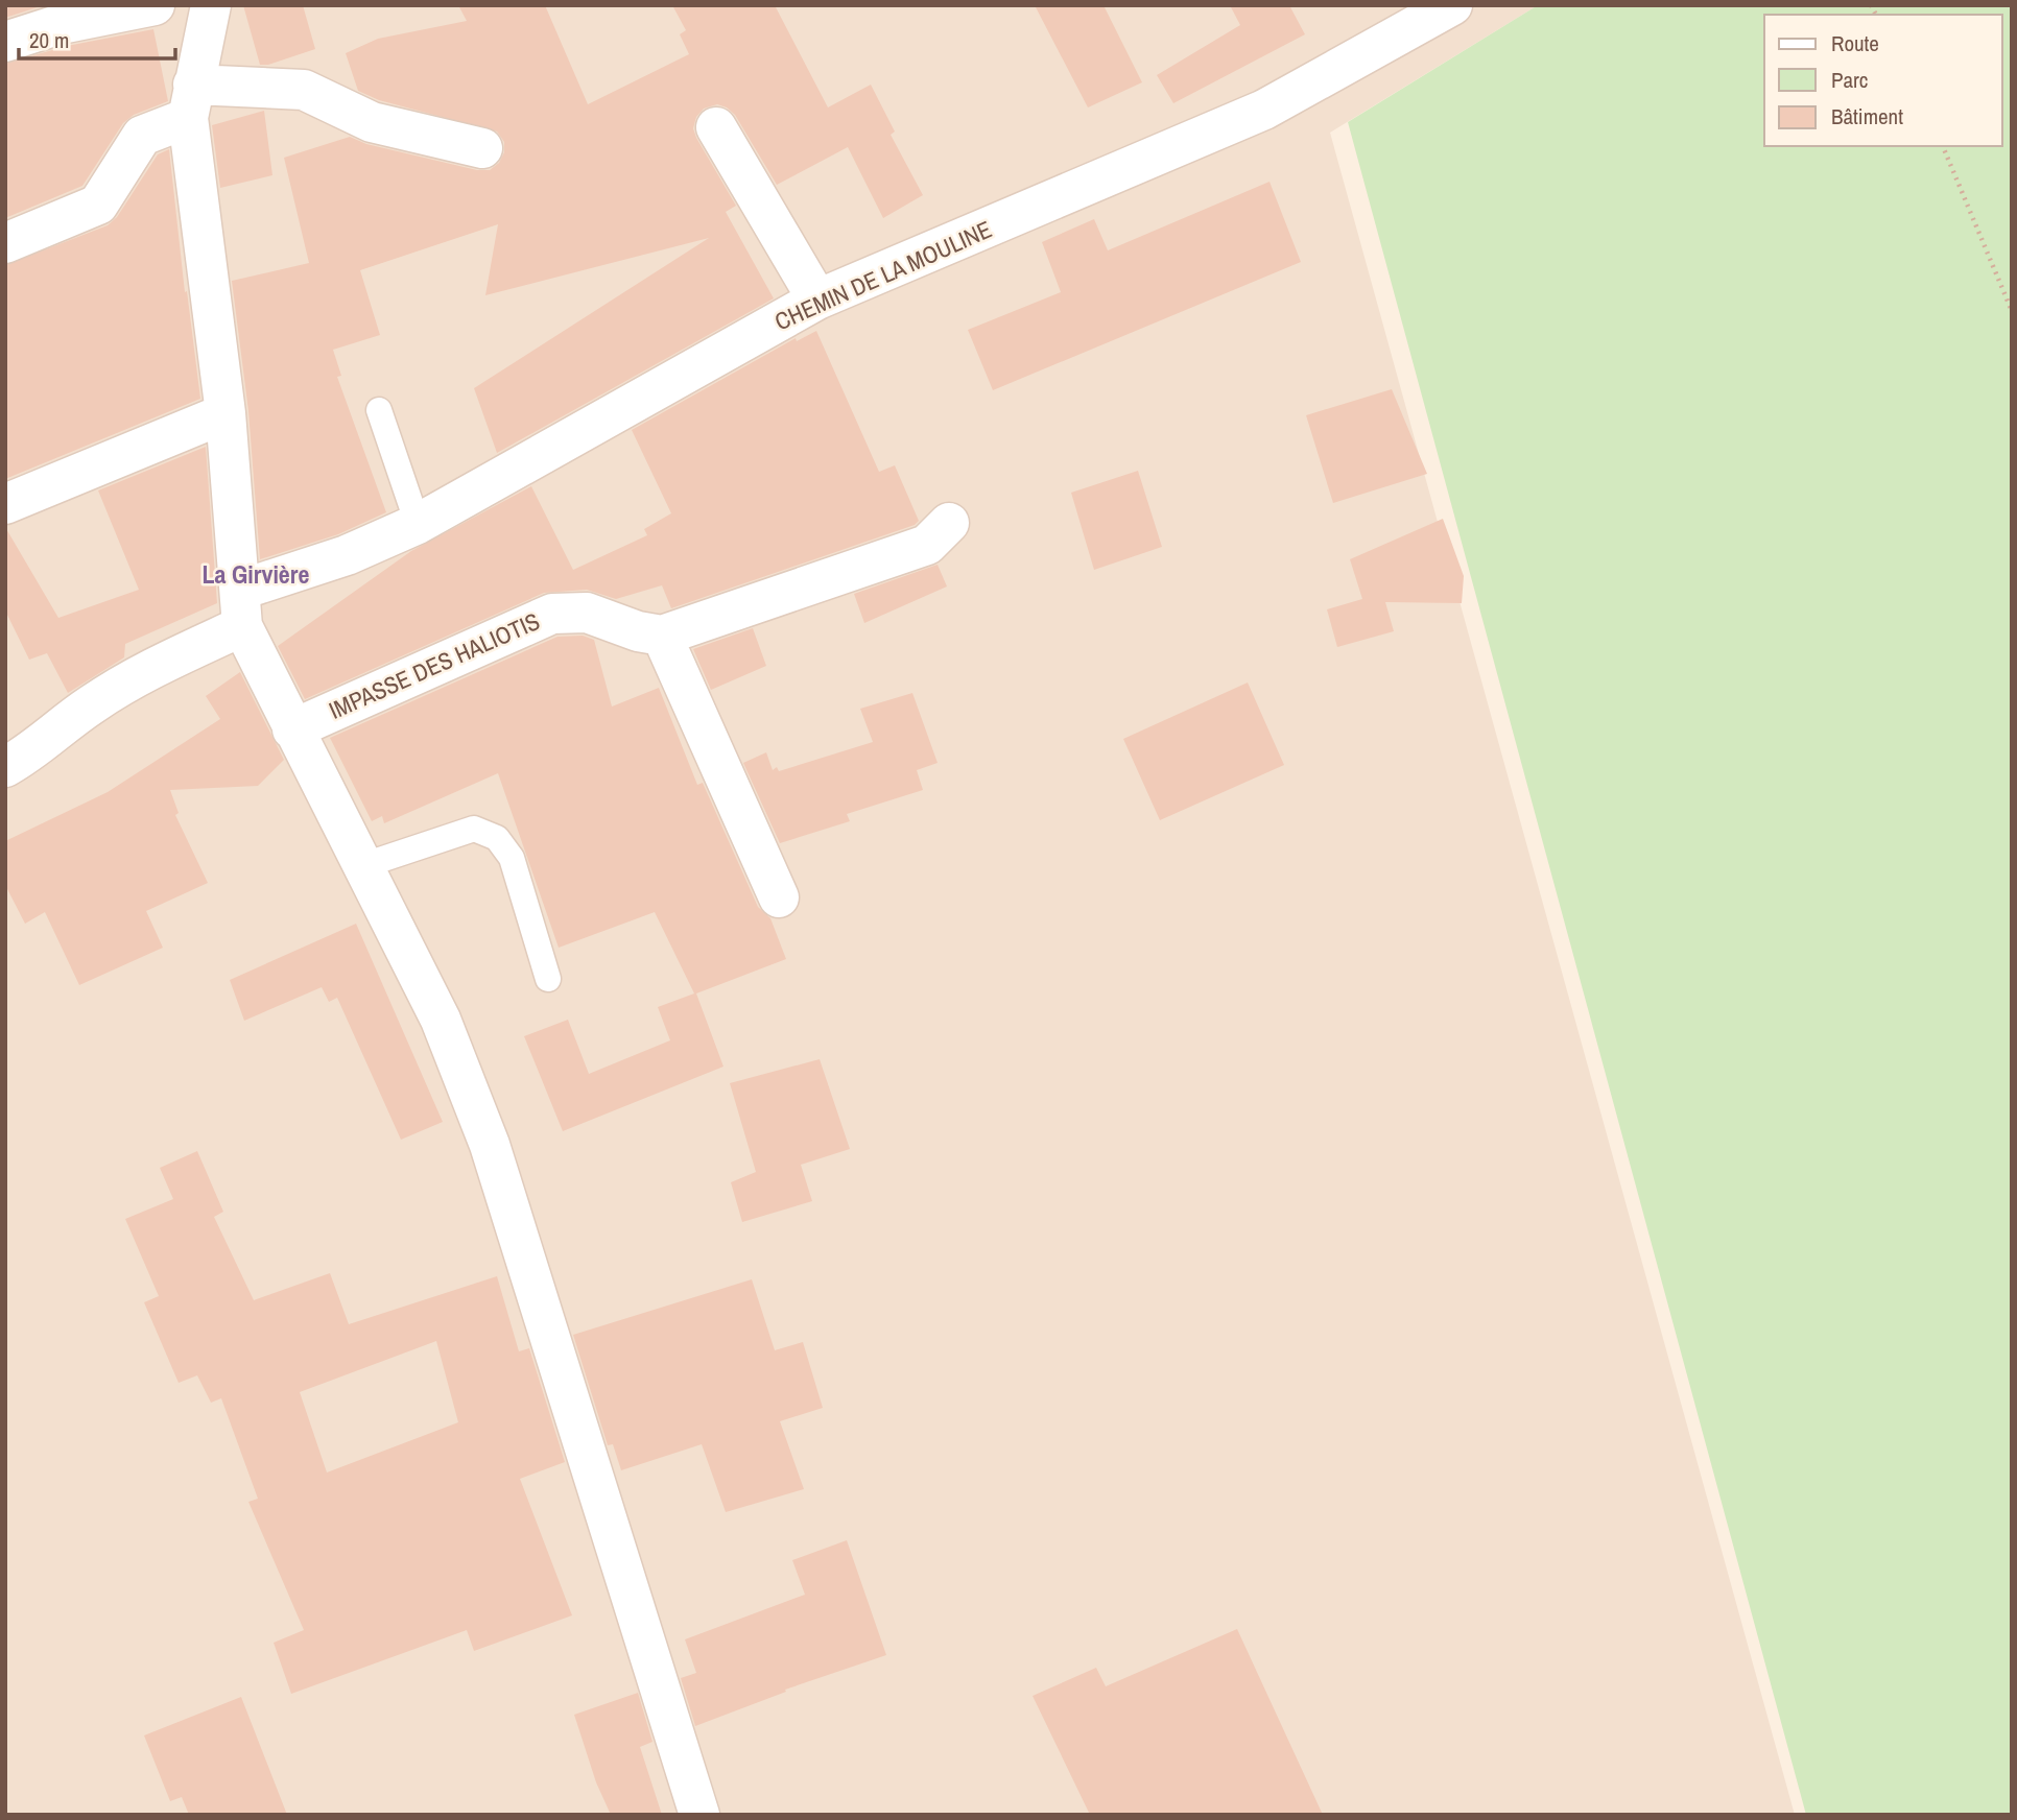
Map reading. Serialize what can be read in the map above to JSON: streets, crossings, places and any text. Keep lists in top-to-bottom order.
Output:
{
  "streets": {
    "street": ["CHEMIN DE LA MOULINE", "IMPASSE DES HALIOTIS"]
  },
  "districts": ["La Girvière"],
  "legend": ["Route", "Parc", "Bâtiment"],
  "scale_bar": "20 m"
}
